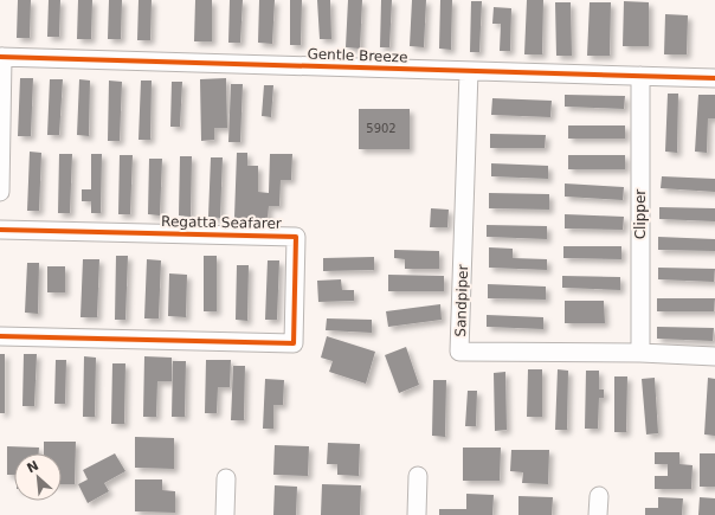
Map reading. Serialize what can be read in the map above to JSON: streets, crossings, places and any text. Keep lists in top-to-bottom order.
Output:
{
  "streets": {
    "street": [
      "Gentle Breeze",
      "Clipper",
      "Regatta Seafarer",
      "Sandpiper"
    ]
  },
  "crossings": [
    ["Gentle Breeze", "Clipper"],
    ["Gentle Breeze", "Sandpiper"],
    ["Clipper", "Sandpiper"]
  ],
  "house_numbers": ["5902"],
  "north": "top left"
}
